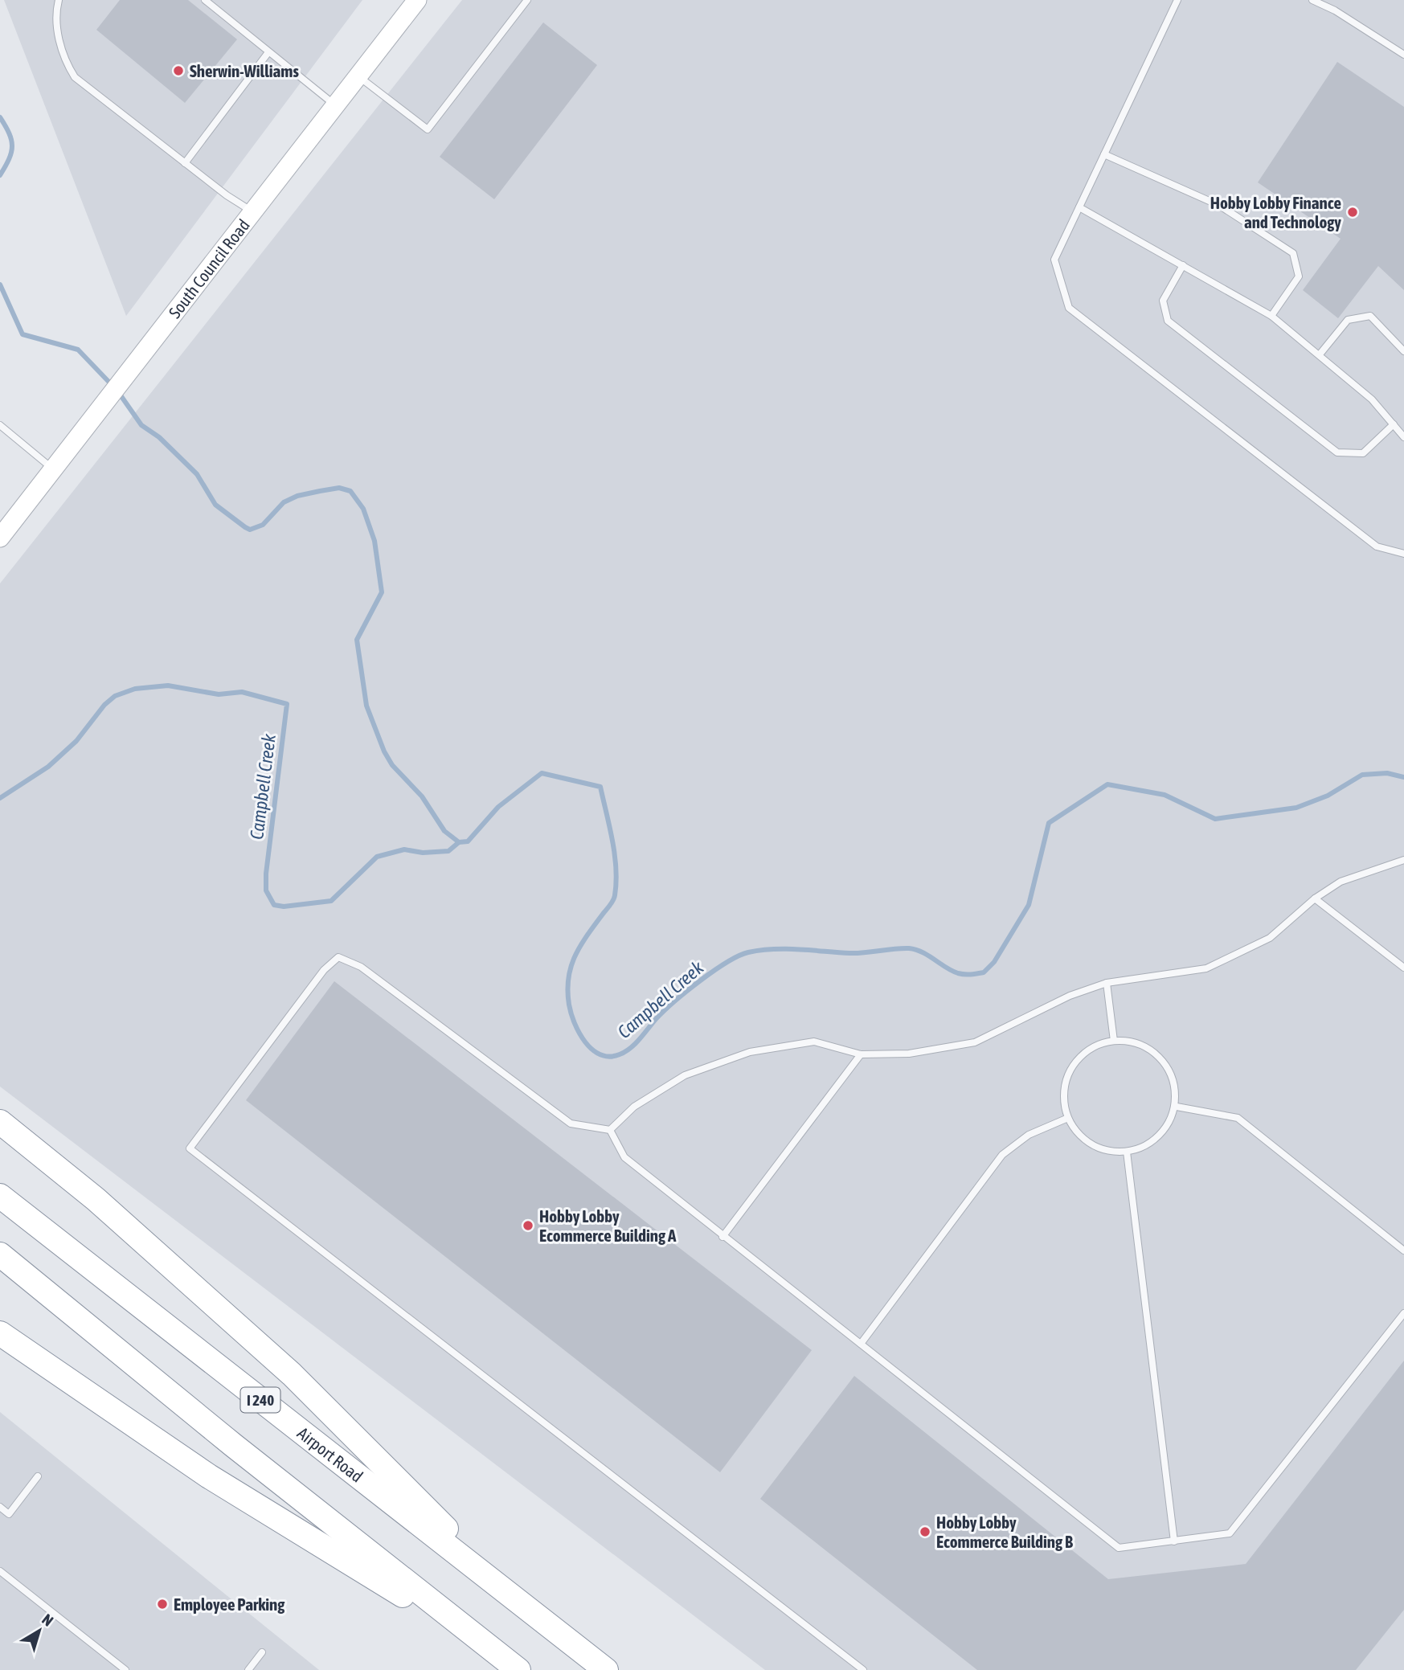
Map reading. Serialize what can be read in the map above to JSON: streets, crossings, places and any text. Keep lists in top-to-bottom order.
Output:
{
  "streets": {
    "highway": ["I 240", "Airport Road"],
    "main road": ["South Council Road"]
  },
  "water": ["Campbell Creek"],
  "places": [
    "Sherwin-Williams",
    "Hobby Lobby Finance and Technology",
    "Hobby Lobby Ecommerce Building A",
    "Hobby Lobby Ecommerce Building B",
    "Employee Parking"
  ],
  "north": "top right"
}
